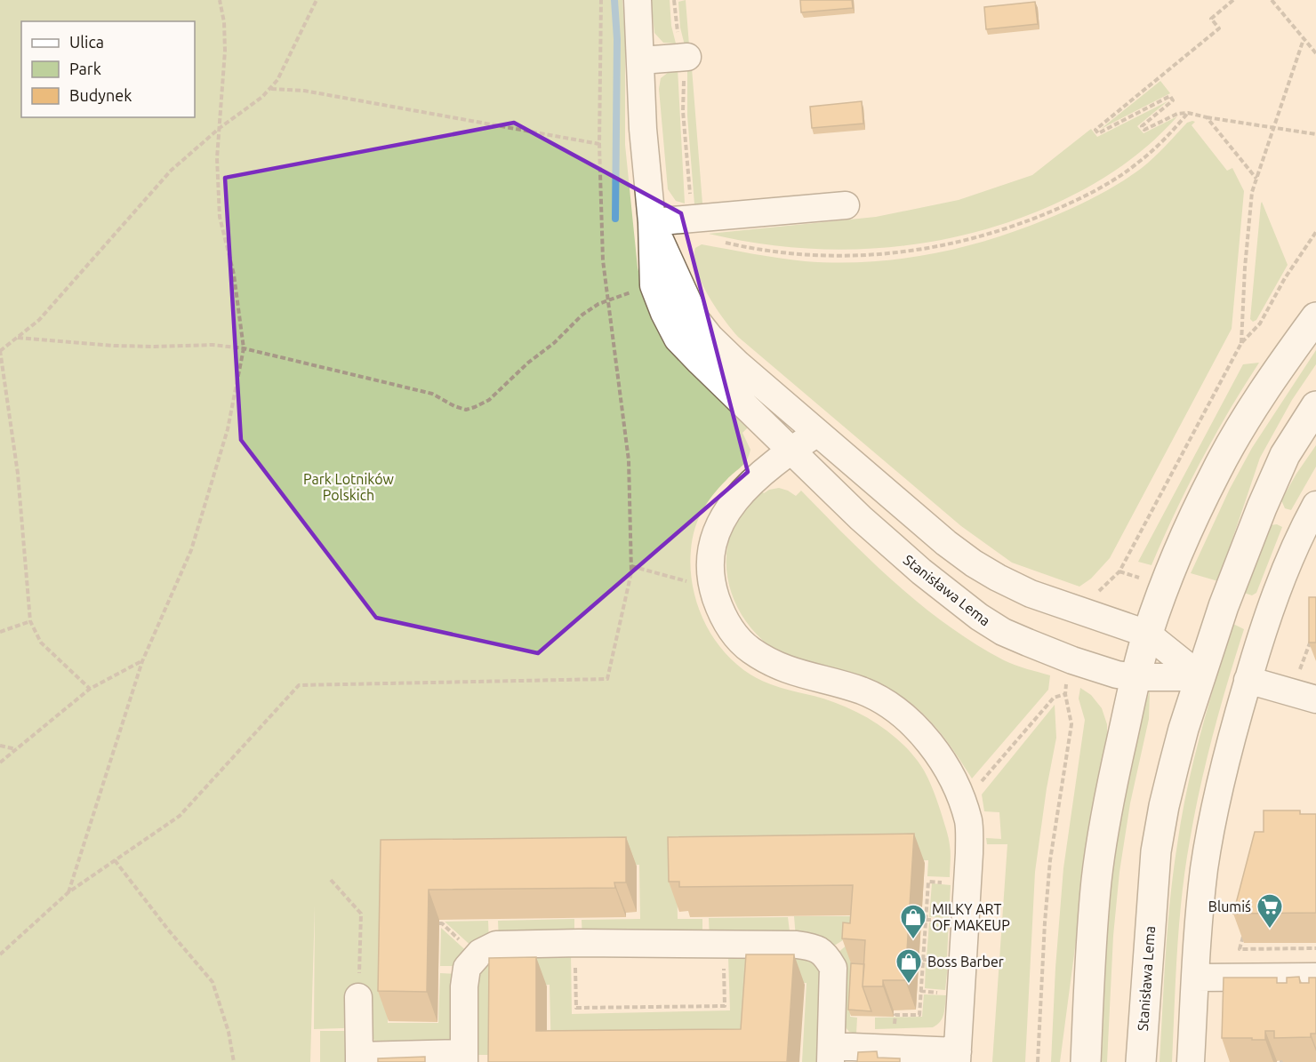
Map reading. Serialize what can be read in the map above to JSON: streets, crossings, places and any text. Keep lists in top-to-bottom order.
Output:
{
  "streets": {
    "main road": ["Stanisława Lema"]
  },
  "parks": ["Park Lotników Polskich"],
  "places": {
    "supermarket": ["Blumiś"],
    "shop": ["MILKY ART OF MAKEUP", "Boss Barber"]
  },
  "legend": ["Ulica", "Park", "Budynek"]
}
